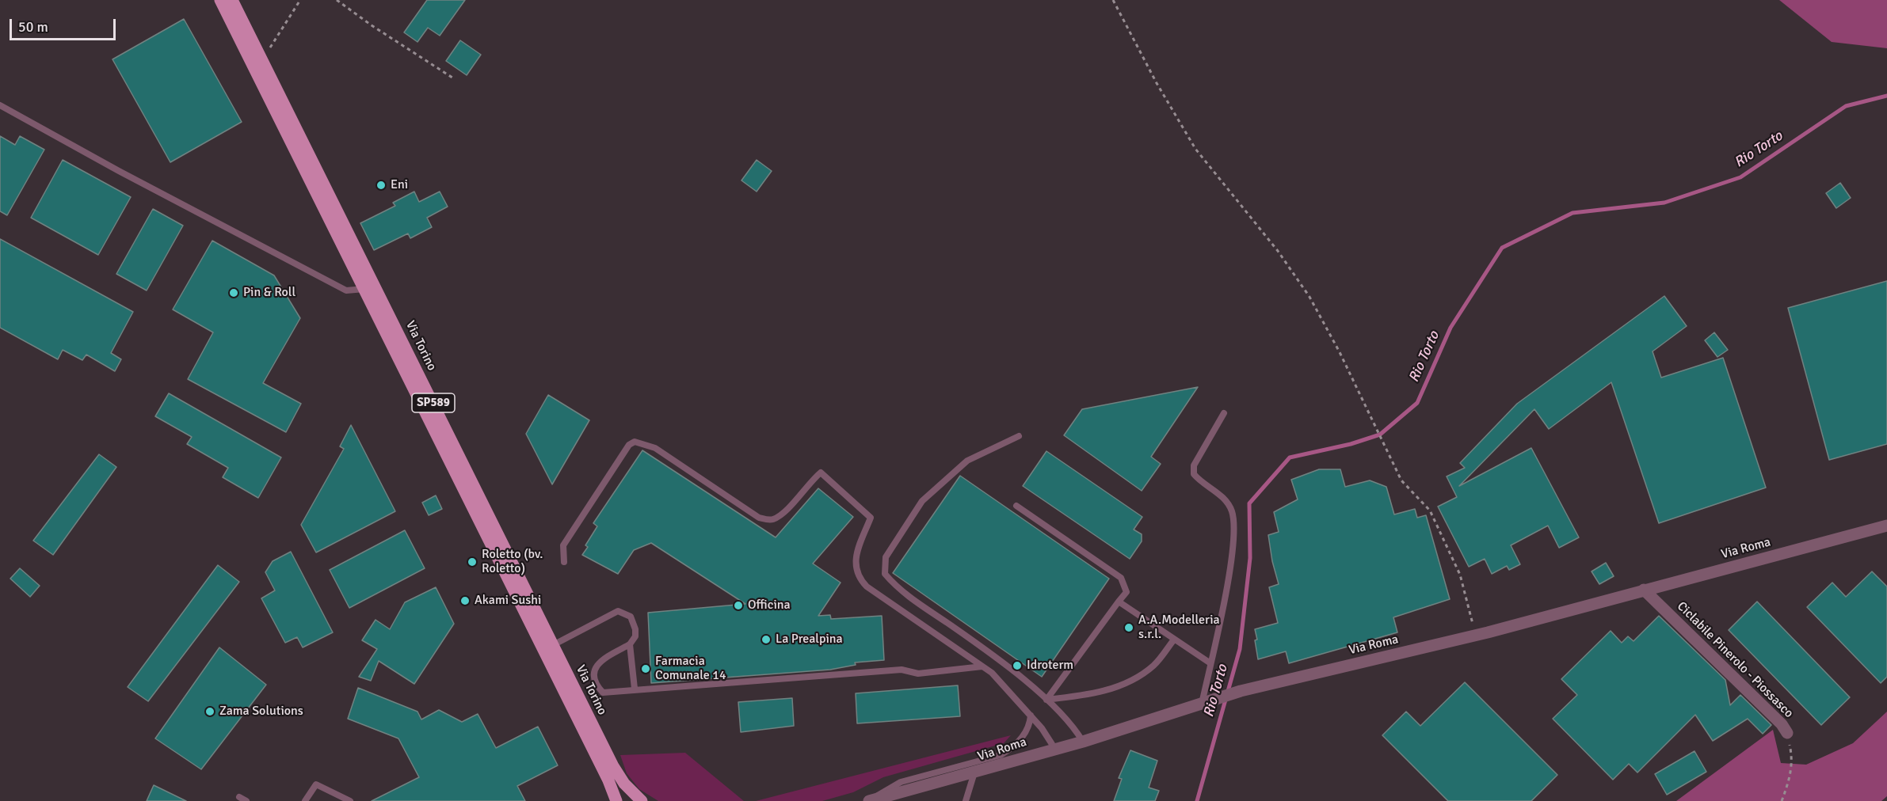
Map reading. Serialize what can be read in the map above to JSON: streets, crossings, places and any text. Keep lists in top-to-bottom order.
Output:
{
  "streets": {
    "main road": ["Via Torino", "SP589"],
    "street": ["Via Roma", "Ciclabile Pinerolo - Piossasco"]
  },
  "crossings": [
    ["Via Roma", "Ciclabile Pinerolo - Piossasco"]
  ],
  "water": ["Rio Torto"],
  "places": [
    "Eni",
    "Pin & Roll",
    "Roletto (bv. Roletto)",
    "Akami Sushi",
    "Officina",
    "A.A.Modelleria s.r.l.",
    "La Prealpina",
    "Idroterm",
    "Farmacia Comunale 14",
    "Zama Solutions"
  ],
  "scale_bar": "50 m"
}
